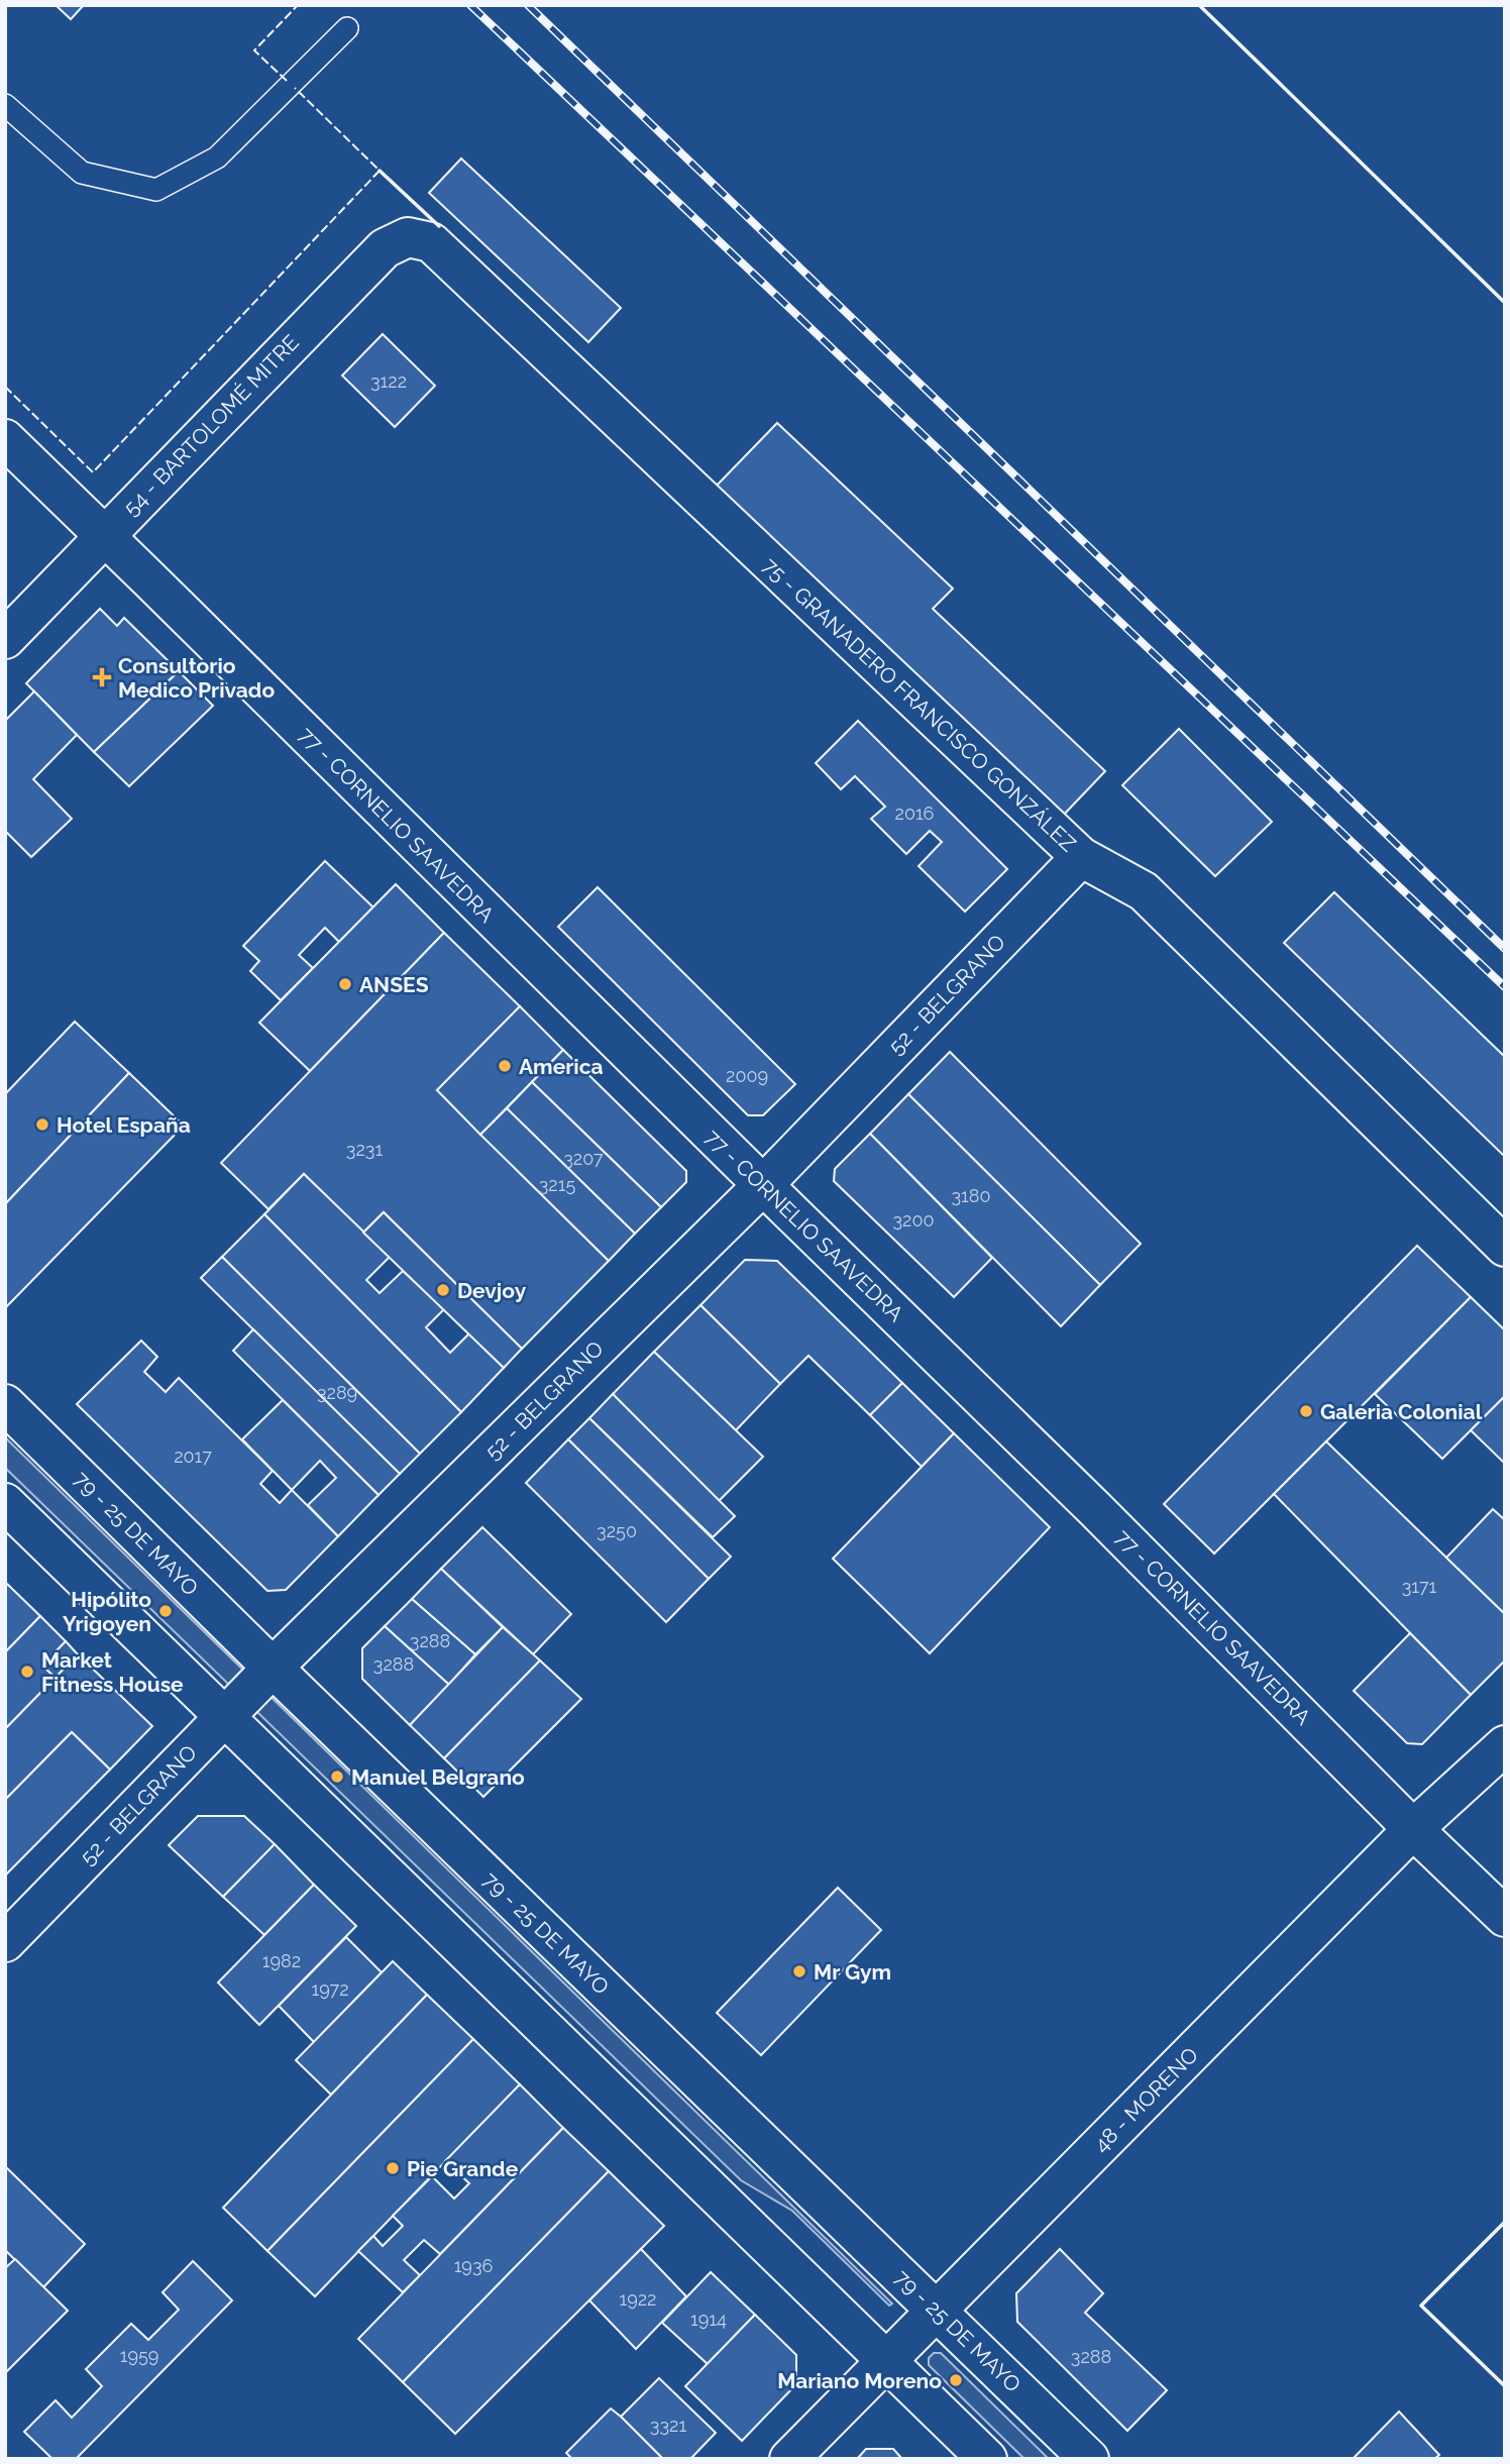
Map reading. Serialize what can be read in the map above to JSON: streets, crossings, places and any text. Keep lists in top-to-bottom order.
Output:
{
  "streets": {
    "street": [
      "54 - BARTOLOMÉ MITRE",
      "75 - GRANADERO FRANCISCO GONZÁLEZ",
      "77 - CORNELIO SAAVEDRA",
      "52 - BELGRANO",
      "79 - 25 DE MAYO",
      "48 - MORENO"
    ]
  },
  "crossings": [
    ["54 - BARTOLOMÉ MITRE", "75 - GRANADERO FRANCISCO GONZÁLEZ"],
    ["54 - BARTOLOMÉ MITRE", "77 - CORNELIO SAAVEDRA"],
    ["75 - GRANADERO FRANCISCO GONZÁLEZ", "52 - BELGRANO"],
    ["77 - CORNELIO SAAVEDRA", "52 - BELGRANO"],
    ["77 - CORNELIO SAAVEDRA", "48 - MORENO"],
    ["52 - BELGRANO", "79 - 25 DE MAYO"],
    ["79 - 25 DE MAYO", "48 - MORENO"]
  ],
  "places": {
    "health": ["Consultorio Medico Privado"],
    "other": [
      "ANSES",
      "America",
      "Hotel España",
      "Devjoy",
      "Galeria Colonial",
      "Hipólito Yrigoyen",
      "Market Fitness House",
      "Manuel Belgrano",
      "Mr Gym",
      "Pie Grande",
      "Mariano Moreno"
    ]
  },
  "house_numbers": [
    "3122",
    "2016",
    "2009",
    "3231",
    "3207",
    "3215",
    "3180",
    "3200",
    "3289",
    "2017",
    "3250",
    "3171",
    "3288",
    "3288",
    "1982",
    "1972",
    "1936",
    "1922",
    "1914",
    "1959",
    "3288",
    "3321"
  ]
}
